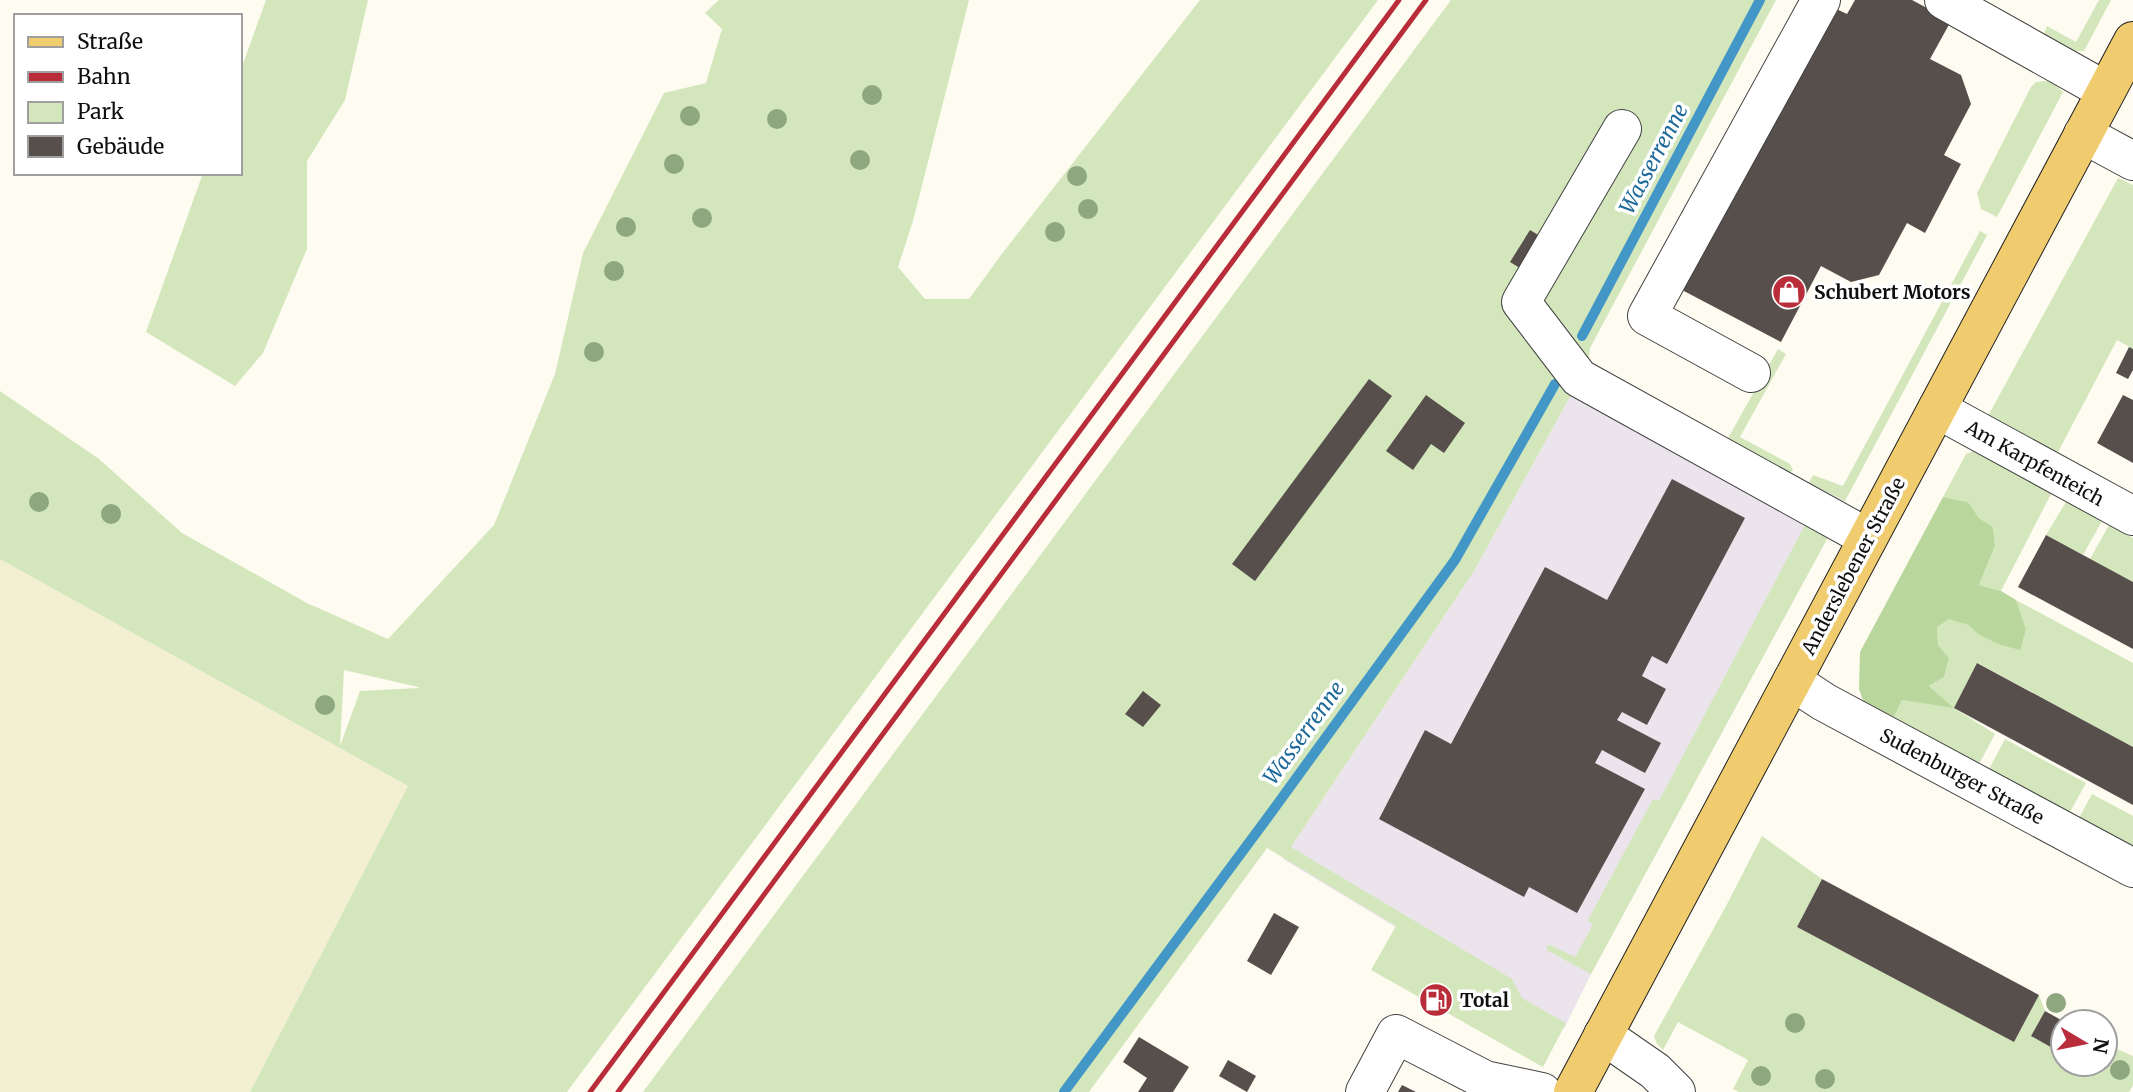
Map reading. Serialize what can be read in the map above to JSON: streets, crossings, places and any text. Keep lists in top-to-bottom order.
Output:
{
  "streets": {
    "main road": ["Anderslebener Straße"],
    "street": ["Am Karpfenteich", "Sudenburger Straße"]
  },
  "crossings": [
    ["Am Karpfenteich", "Anderslebener Straße"],
    ["Anderslebener Straße", "Sudenburger Straße"]
  ],
  "water": ["Wasserrenne"],
  "places": {
    "shop": ["Schubert Motors"],
    "fuel station": ["Total"]
  },
  "legend": [
    "Straße",
    "Bahn",
    "Park",
    "Gebäude"
  ],
  "north": "right"
}
